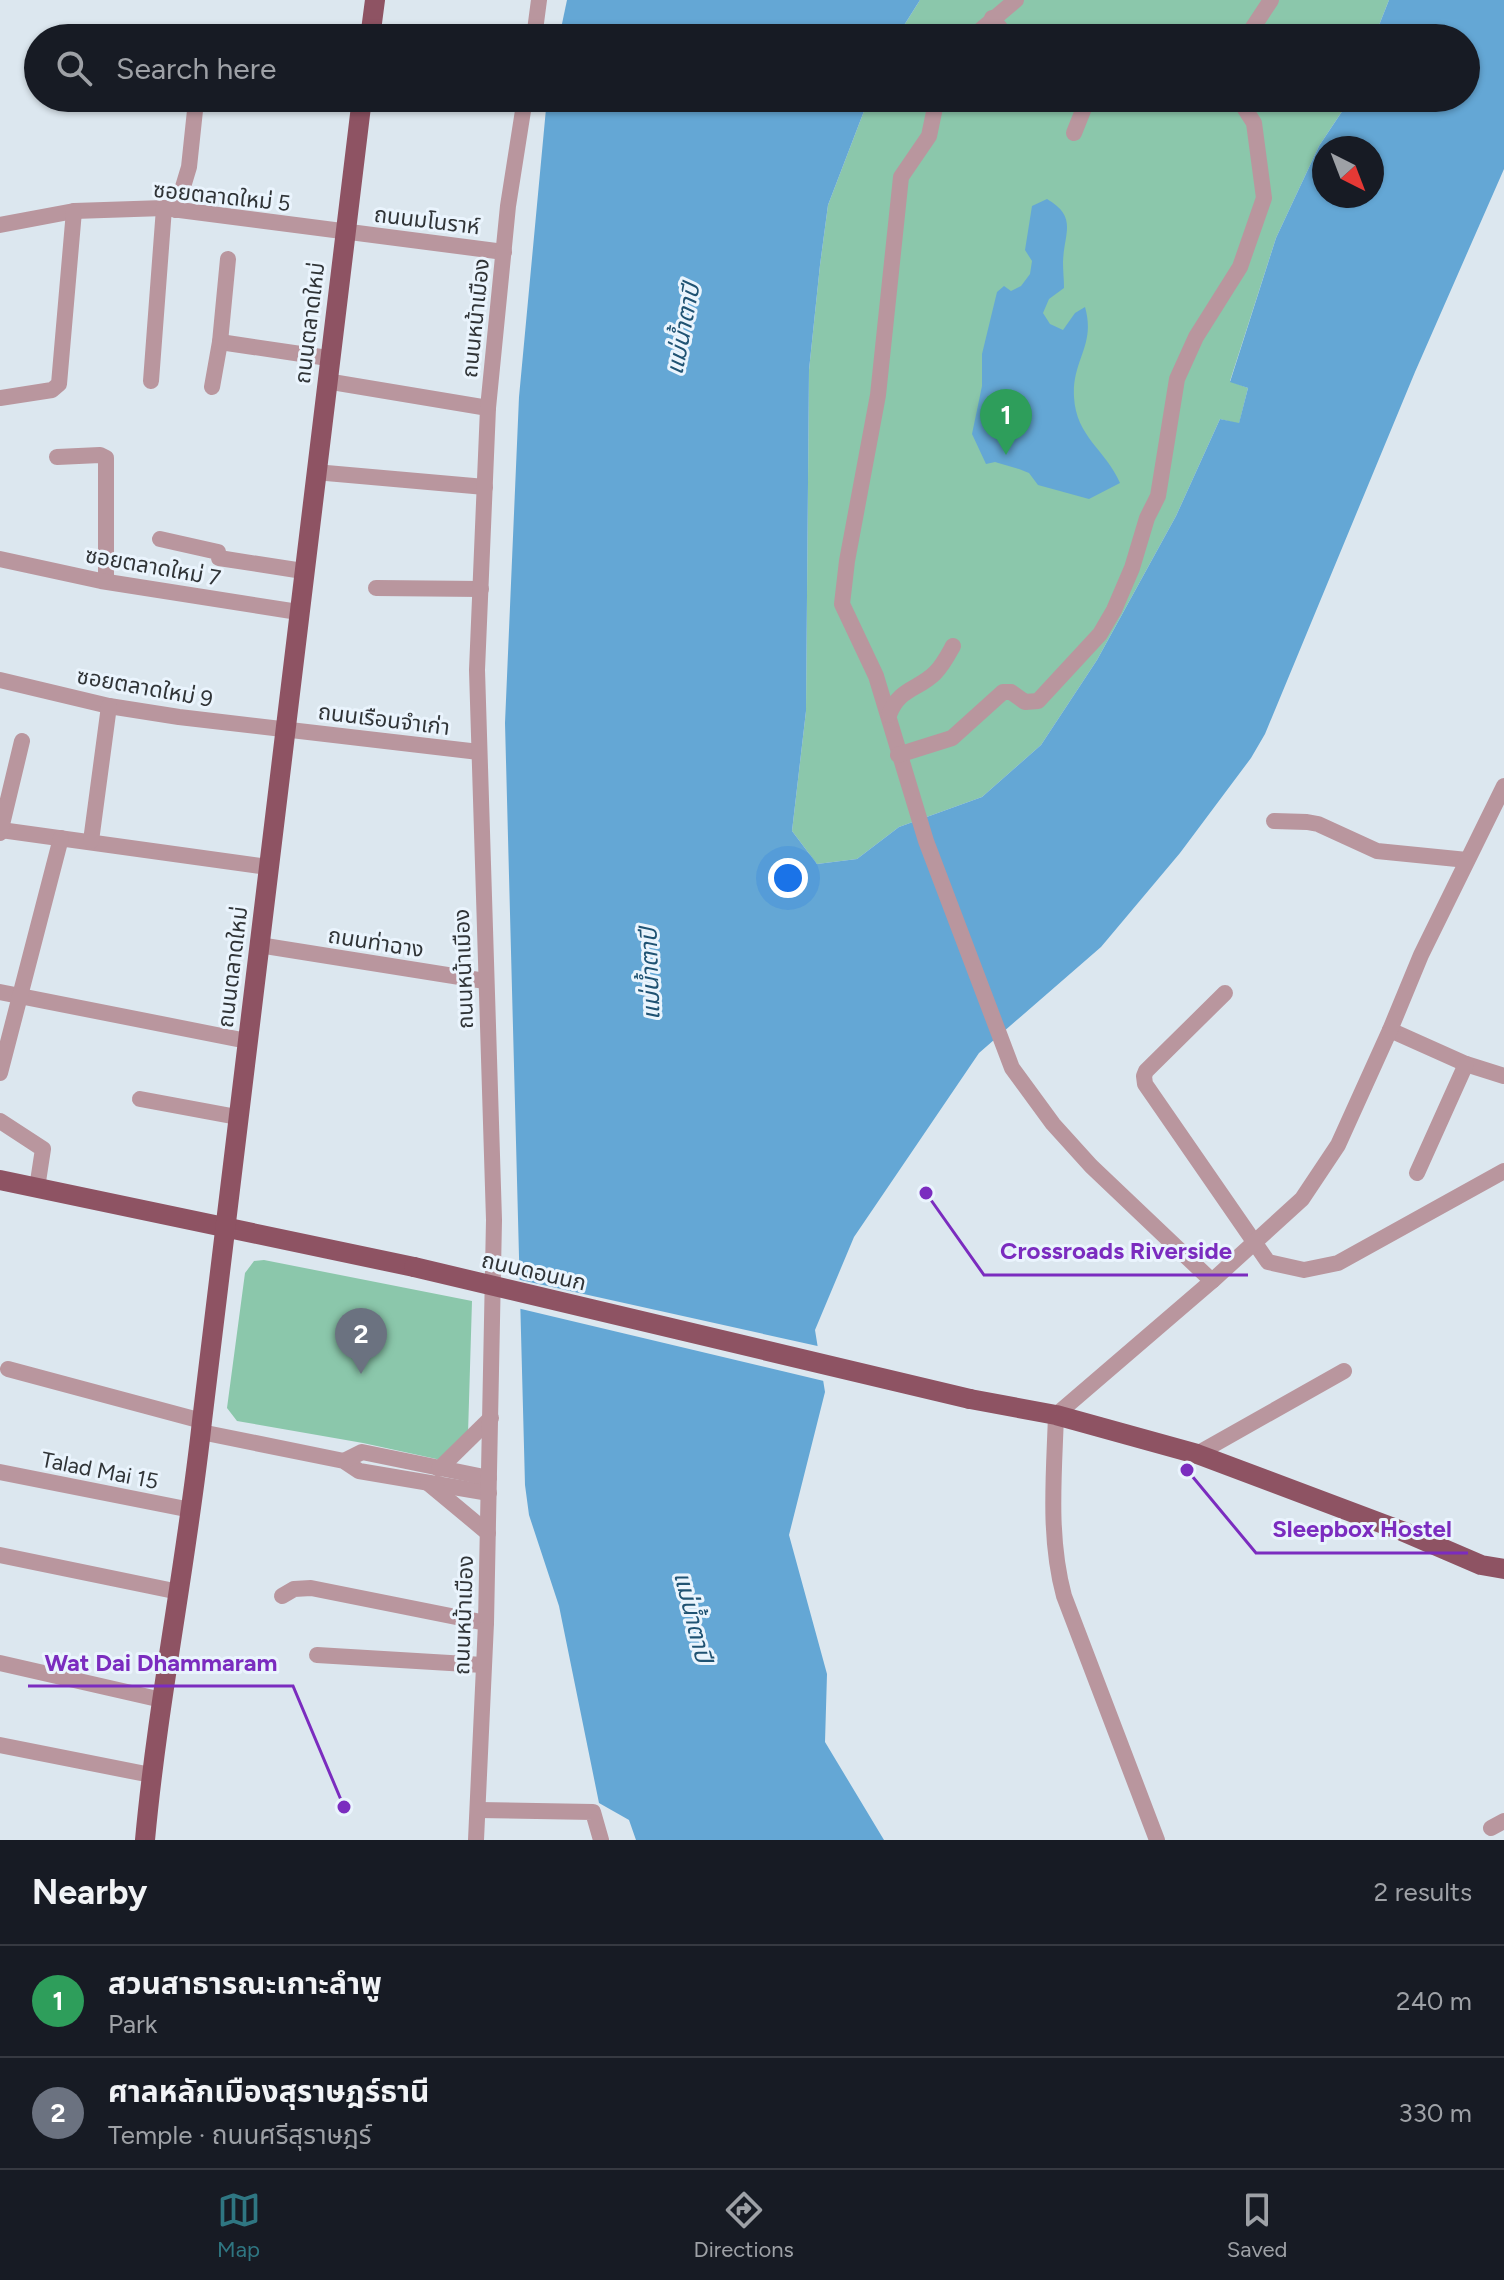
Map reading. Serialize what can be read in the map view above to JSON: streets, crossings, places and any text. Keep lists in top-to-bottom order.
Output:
{
  "streets": {
    "main road": ["ถนนตลาดใหม่", "ถนนดอนนก"],
    "street": [
      "ซอยตลาดใหม่ 5",
      "ถนนมโนราห์",
      "ถนนหน้าเมือง",
      "ซอยตลาดใหม่ 7",
      "ซอยตลาดใหม่ 9",
      "ถนนเรือนจำเก่า",
      "ถนนท่าฉาง",
      "Talad Mai 15"
    ]
  },
  "crossings": [
    ["ซอยตลาดใหม่ 5", "ถนนมโนราห์"],
    ["ซอยตลาดใหม่ 5", "ถนนตลาดใหม่"],
    ["ถนนมโนราห์", "ถนนหน้าเมือง"],
    ["ถนนมโนราห์", "ถนนตลาดใหม่"],
    ["ถนนหน้าเมือง", "ถนนเรือนจำเก่า"],
    ["ถนนหน้าเมือง", "ถนนท่าฉาง"],
    ["ถนนตลาดใหม่", "ซอยตลาดใหม่ 7"],
    ["ถนนตลาดใหม่", "ซอยตลาดใหม่ 9"],
    ["ถนนตลาดใหม่", "ถนนเรือนจำเก่า"],
    ["ถนนตลาดใหม่", "ถนนท่าฉาง"],
    ["ถนนตลาดใหม่", "ถนนดอนนก"],
    ["ถนนตลาดใหม่", "Talad Mai 15"],
    ["ซอยตลาดใหม่ 9", "ถนนเรือนจำเก่า"]
  ],
  "water": ["แม่น้ำตาปี"],
  "places": ["Crossroads Riverside", "Sleepbox Hostel", "Wat Dai Dhammaram"],
  "north": "bottom right",
  "page": {
    "search": "Search here",
    "pins": ["1", "2"],
    "heading": ["Nearby", "2 results"],
    "list": [
      {
        "mark": "1",
        "name": "สวนสาธารณะเกาะลำพู",
        "note": "Park",
        "value": "240 m"
      },
      {
        "mark": "2",
        "name": "ศาลหลักเมืองสุราษฎร์ธานี",
        "note": "Temple · ถนนศรีสุราษฎร์",
        "value": "330 m"
      }
    ],
    "nav": ["Map", "Directions", "Saved"]
  }
}
